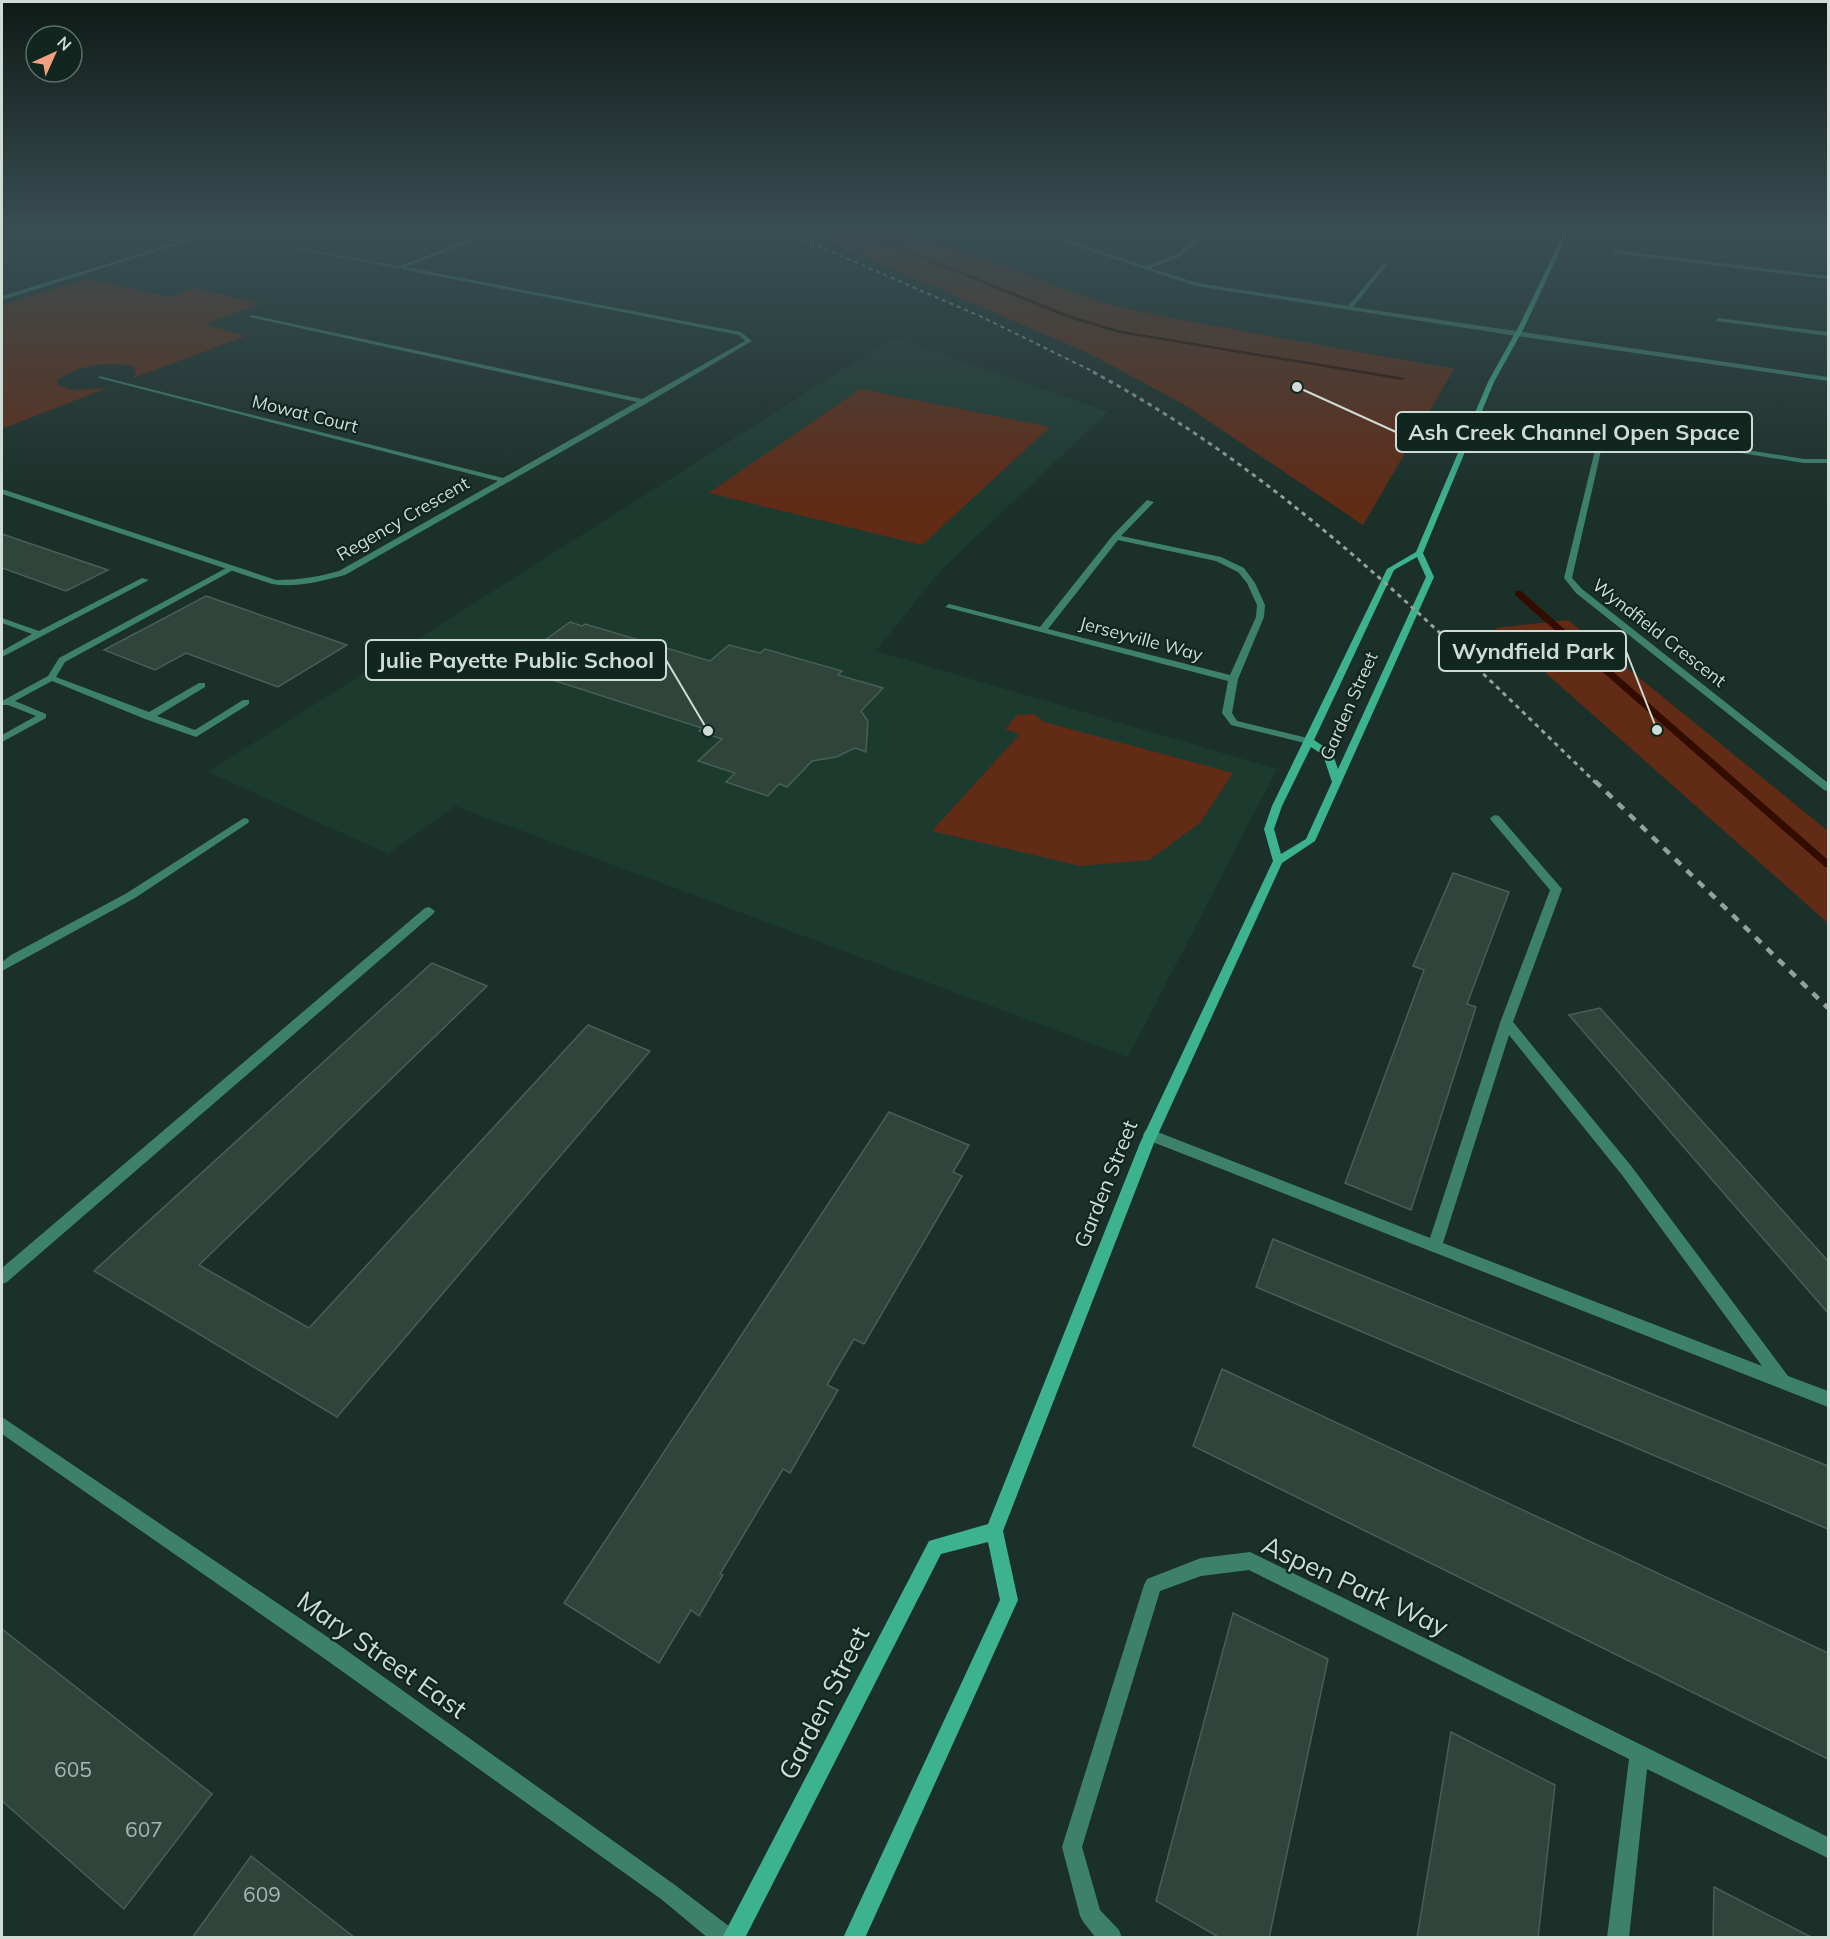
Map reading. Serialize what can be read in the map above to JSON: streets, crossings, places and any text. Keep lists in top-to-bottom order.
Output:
{
  "streets": {
    "street": [
      "Mowat Court",
      "Regency Crescent",
      "Wyndfield Crescent",
      "Jerseyville Way",
      "Garden Street",
      "Aspen Park Way",
      "Mary Street East"
    ]
  },
  "crossings": [
    ["Mowat Court", "Regency Crescent"]
  ],
  "places": ["Ash Creek Channel Open Space", "Wyndfield Park", "Julie Payette Public School"],
  "house_numbers": ["605", "607", "609"],
  "north": "top right"
}
